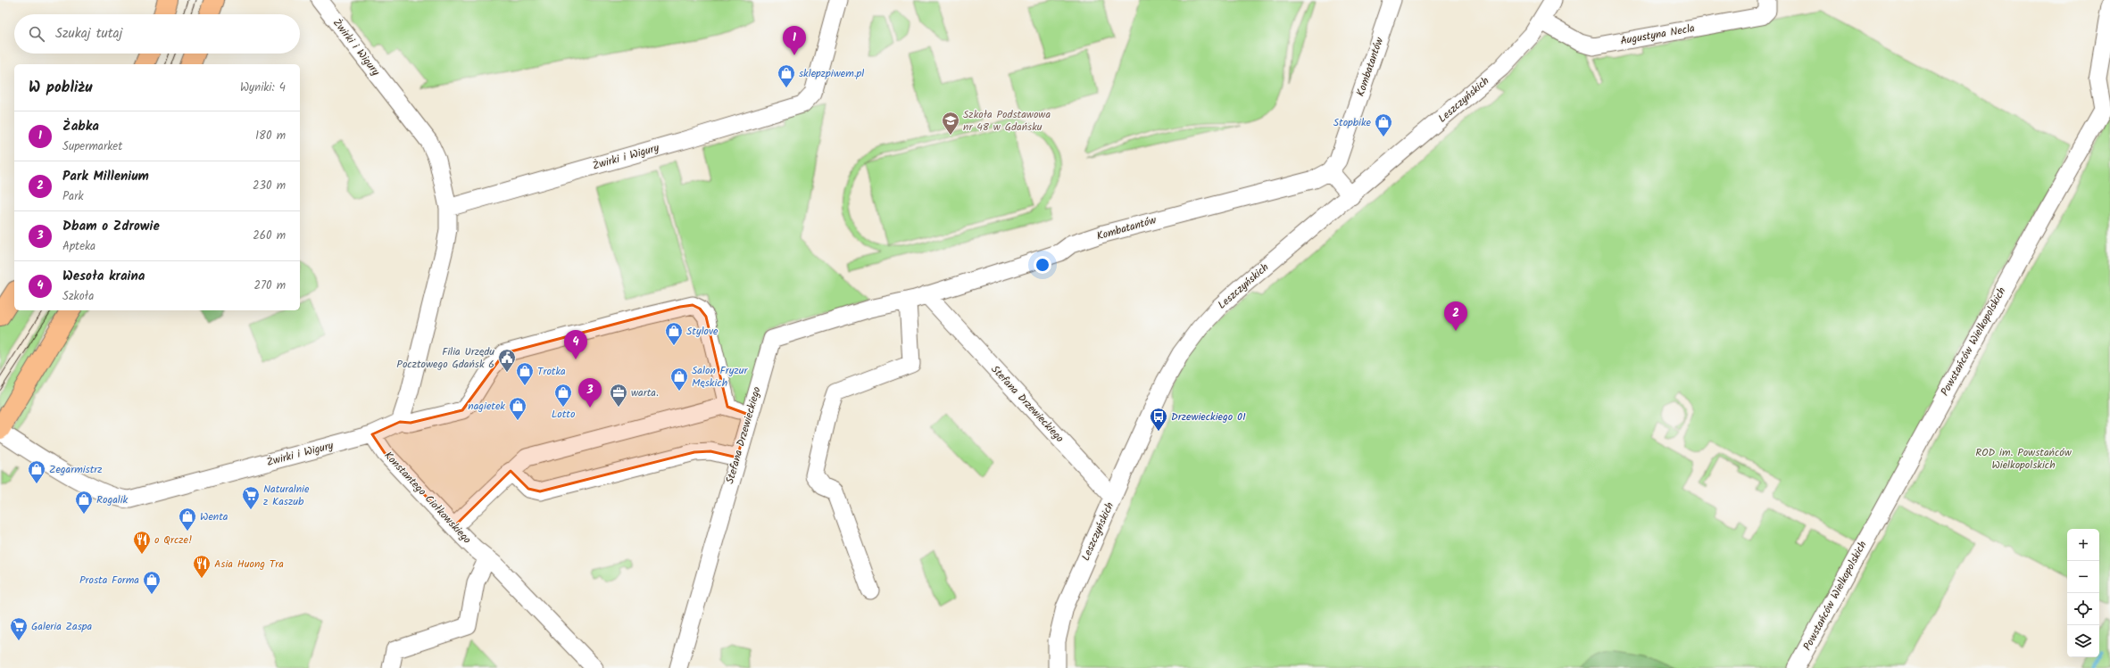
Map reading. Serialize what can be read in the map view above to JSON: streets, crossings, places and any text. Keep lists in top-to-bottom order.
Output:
{
  "streets": {
    "street": [
      "Augustyna Necla",
      "Żwirki i Wigury",
      "Kombatantów",
      "Leszczyńskich",
      "Powstańców Wielkopolskich",
      "Stefana Drzewieckiego",
      "Konstantego Ciołkowskiego"
    ]
  },
  "crossings": [
    ["Augustyna Necla", "Leszczyńskich"],
    ["Żwirki i Wigury", "Konstantego Ciołkowskiego"],
    ["Kombatantów", "Stefana Drzewieckiego"],
    ["Leszczyńskich", "Stefana Drzewieckiego"]
  ],
  "parks": ["ROD im. Powstańców Wielkopolskich"],
  "places": {
    "shop": [
      "sklepzpiwem.pl",
      "Stopbike",
      "Stylove",
      "Trotka",
      "Salon Fryzur Męskich",
      "Lotto",
      "nagietek",
      "Zegarmistrz",
      "Rogalik",
      "Wenta",
      "Prosta Forma"
    ],
    "school or university": ["Szkoła Podstawowa nr 48 w Gdańsku"],
    "public building": ["Filia Urzędu Pocztowego Gdańsk 6"],
    "office": ["warta."],
    "bus stop": ["Drzewieckiego 01"],
    "supermarket": ["Naturalnie z Kaszub", "Galeria Zaspa"],
    "restaurant": ["o Qrcze!", "Asia Huong Tra"]
  },
  "page": {
    "search": "Szukaj tutaj",
    "pins": [
      "1",
      "2",
      "4",
      "3"
    ],
    "heading": ["W pobliżu", "Wyniki: 4"],
    "list": [
      {
        "mark": "1",
        "name": "Żabka",
        "note": "Supermarket",
        "value": "180 m"
      },
      {
        "mark": "2",
        "name": "Park Millenium",
        "note": "Park",
        "value": "230 m"
      },
      {
        "mark": "3",
        "name": "Dbam o Zdrowie",
        "note": "Apteka",
        "value": "260 m"
      },
      {
        "mark": "4",
        "name": "Wesoła kraina",
        "note": "Szkoła",
        "value": "270 m"
      }
    ],
    "map_buttons": ["+", "−"]
  }
}
